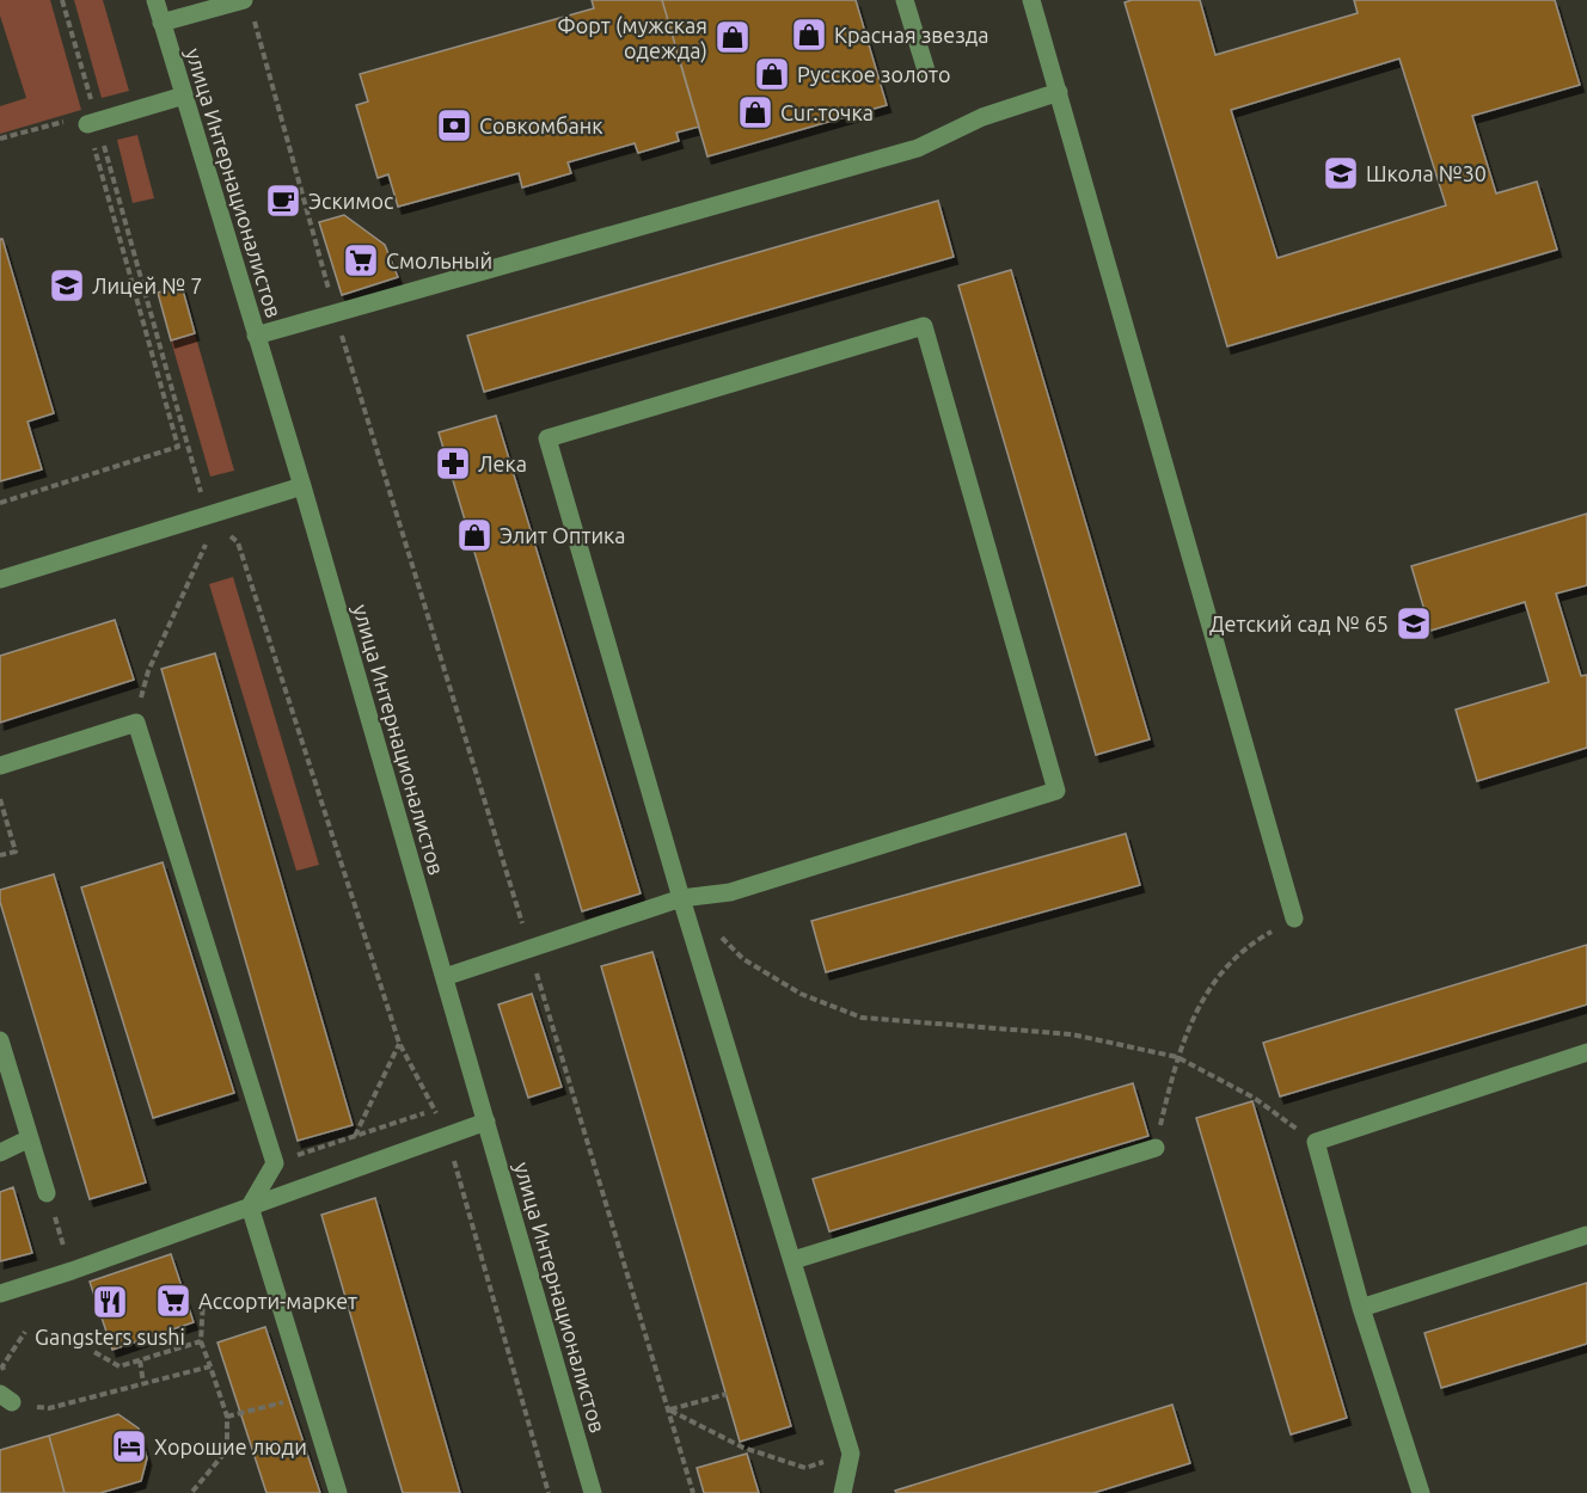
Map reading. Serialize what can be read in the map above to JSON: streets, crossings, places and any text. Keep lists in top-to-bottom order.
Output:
{
  "streets": {
    "street": ["улица Интернационалистов"]
  },
  "places": {
    "shop": [
      "Красная звезда",
      "Форт (мужская одежда)",
      "Русское золото",
      "Cur.точка",
      "Элит Оптика"
    ],
    "bank": ["Совкомбанк"],
    "school or university": ["Школа №30", "Лицей № 7", "Детский сад № 65"],
    "cafe": ["Эскимос"],
    "supermarket": ["Смольный", "Ассорти-маркет"],
    "pharmacy": ["Лека"],
    "restaurant": ["Gangsters sushi"],
    "hotel": ["Хорошие люди"]
  }
}
